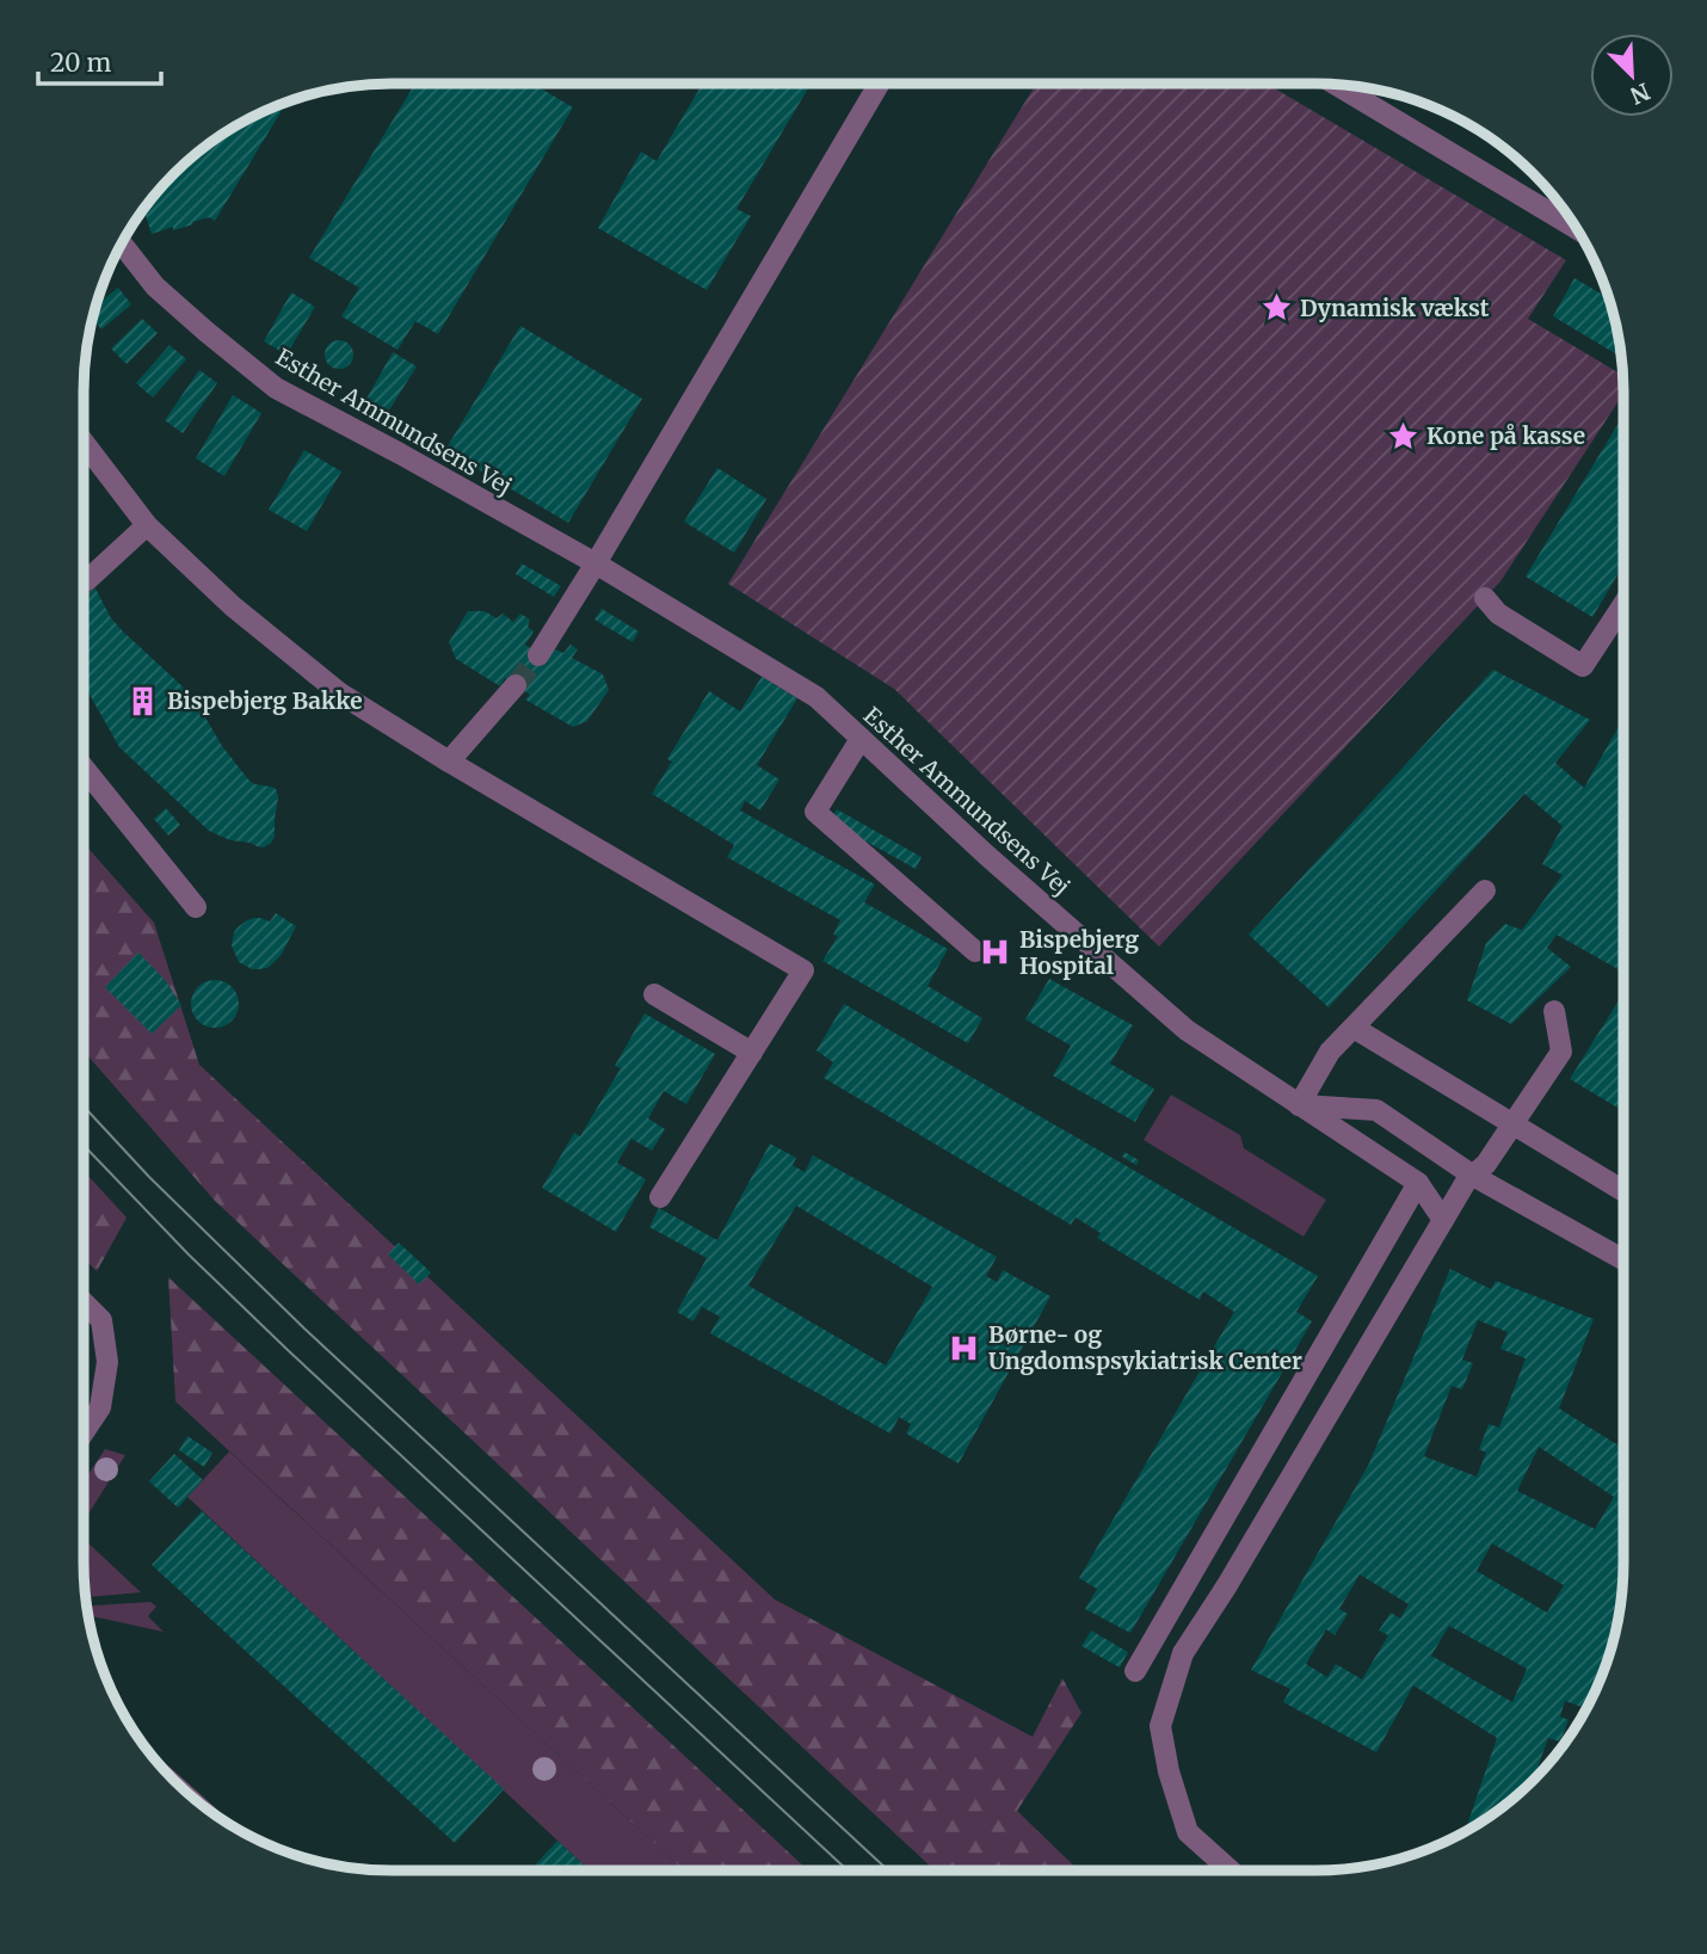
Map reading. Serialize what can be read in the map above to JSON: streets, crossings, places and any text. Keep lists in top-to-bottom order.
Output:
{
  "streets": {
    "street": ["Esther Ammundsens Vej"]
  },
  "places": {
    "place": ["Dynamisk vækst", "Kone på kasse"],
    "building": ["Bispebjerg Bakke"],
    "hospital": ["Bispebjerg Hospital", "Børne- og Ungdomspsykiatrisk Center"]
  },
  "scale_bar": "20 m",
  "north": "bottom right"
}
